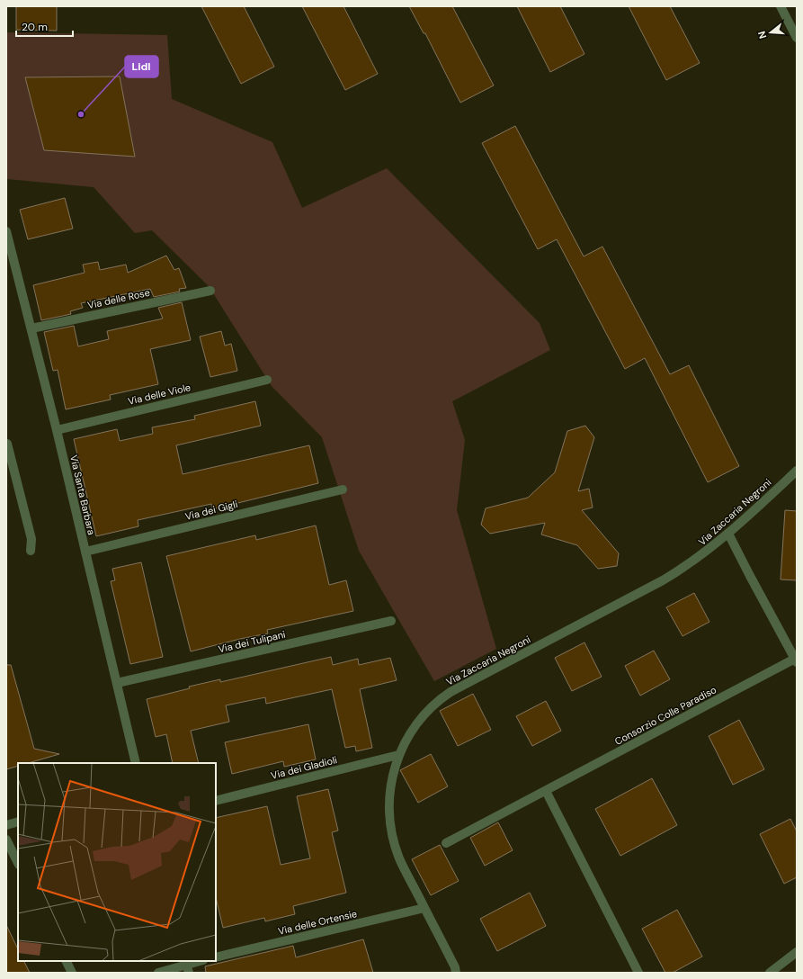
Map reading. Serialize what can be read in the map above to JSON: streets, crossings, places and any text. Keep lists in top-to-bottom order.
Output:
{
  "streets": {
    "street": [
      "Via delle Rose",
      "Via delle Viole",
      "Via Santa Barbara",
      "Via dei Gigli",
      "Via Zaccaria Negroni",
      "Via dei Tulipani",
      "Consorzio Colle Paradiso",
      "Via dei Gladioli",
      "Via delle Ortensie"
    ]
  },
  "crossings": [
    ["Via delle Rose", "Via Santa Barbara"],
    ["Via delle Viole", "Via Santa Barbara"],
    ["Via Santa Barbara", "Via dei Gigli"],
    ["Via Santa Barbara", "Via dei Tulipani"],
    ["Via Zaccaria Negroni", "Consorzio Colle Paradiso"],
    ["Via Zaccaria Negroni", "Via dei Gladioli"],
    ["Via Zaccaria Negroni", "Via delle Ortensie"]
  ],
  "places": ["Lidl"],
  "scale_bar": "20 m",
  "north": "left"
}
